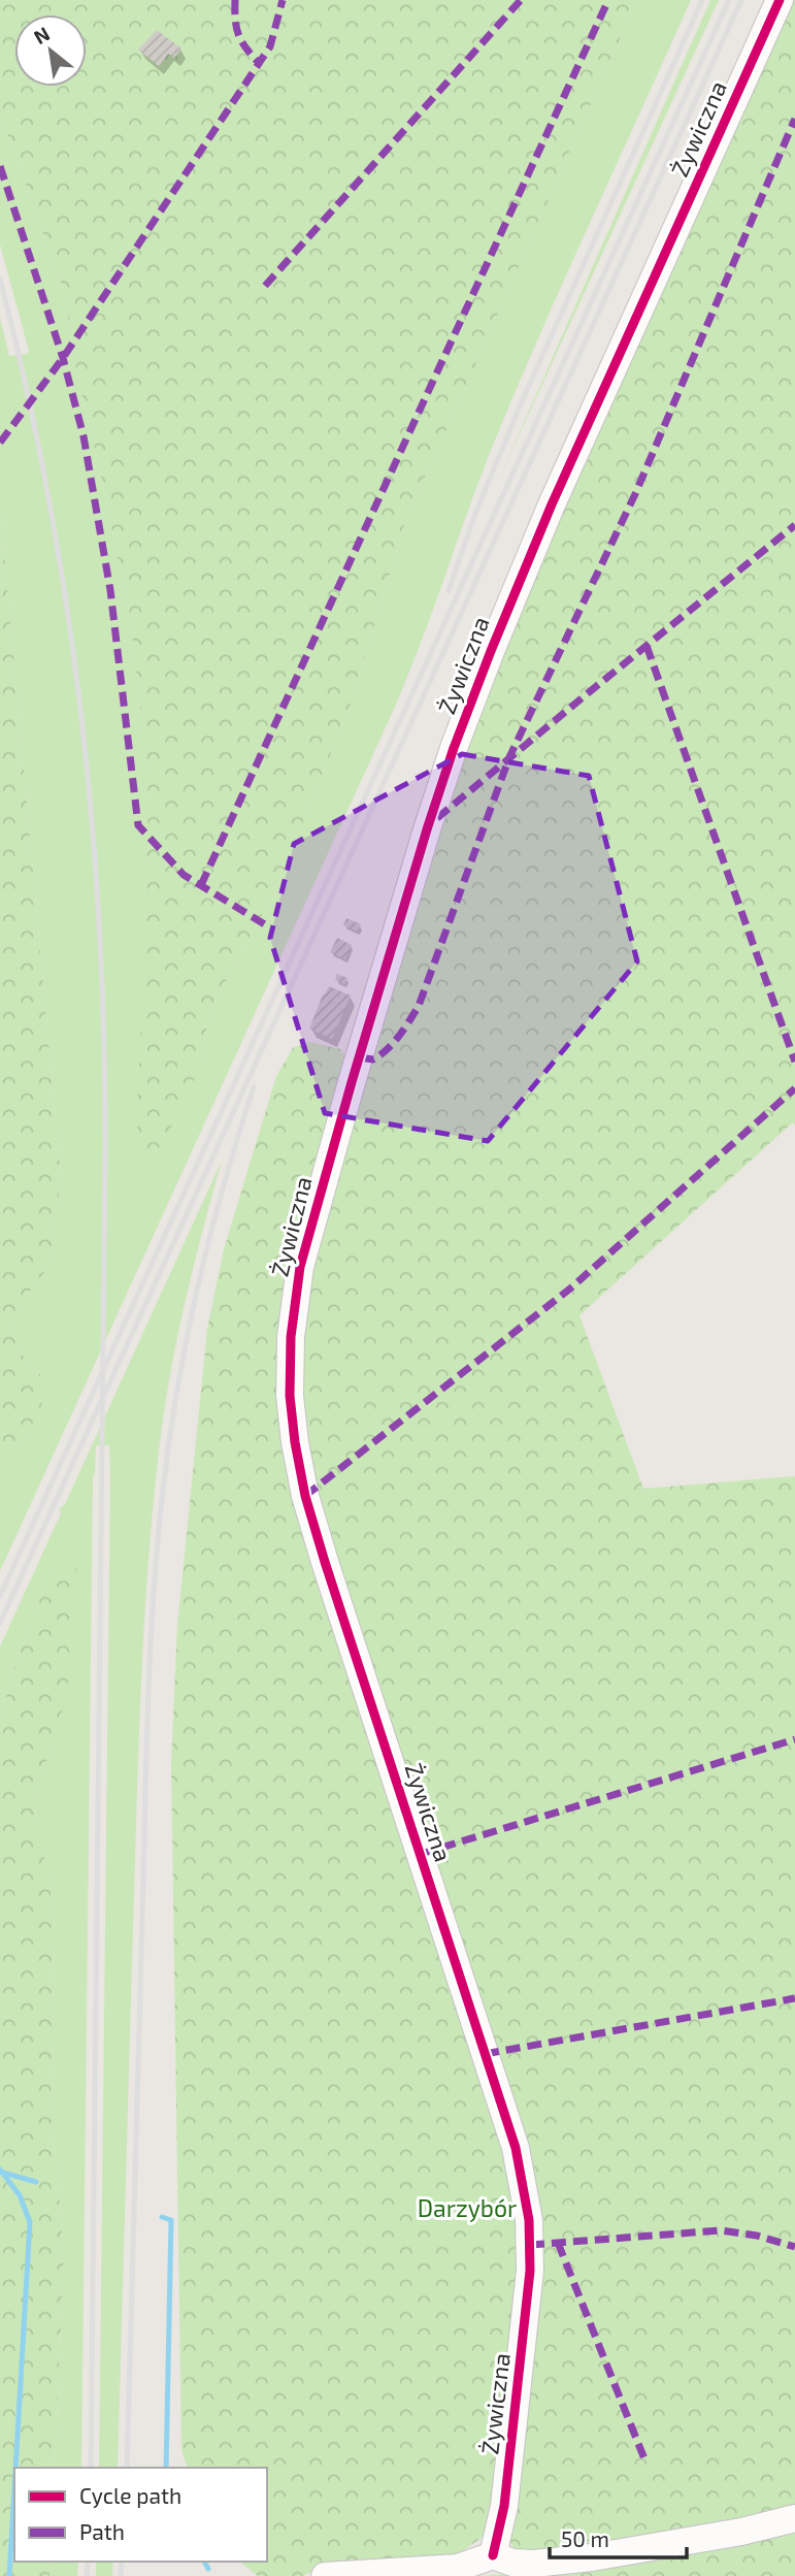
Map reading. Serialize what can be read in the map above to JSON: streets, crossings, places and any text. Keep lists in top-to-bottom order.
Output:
{
  "streets": {
    "street": ["Żywiczna"]
  },
  "parks": ["Darzybór"],
  "legend": ["Cycle path", "Path"],
  "scale_bar": "50 m",
  "north": "top left"
}
